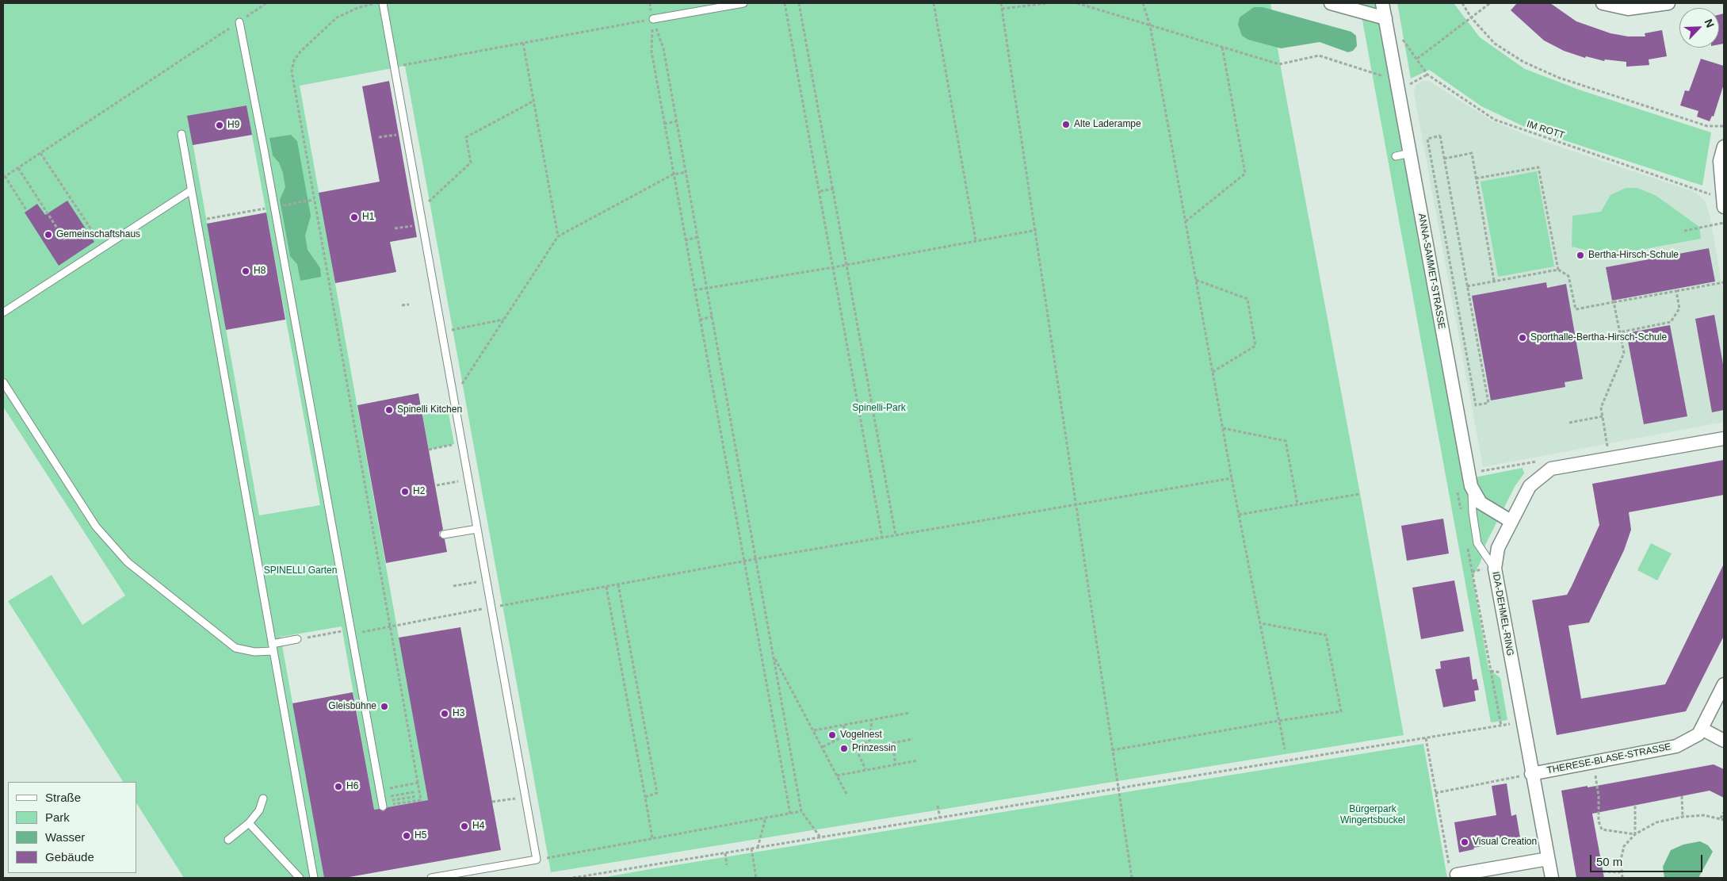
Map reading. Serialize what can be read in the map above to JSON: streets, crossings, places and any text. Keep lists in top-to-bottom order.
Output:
{
  "streets": {
    "street": ["ANNA-SAMMET-STRASSE", "IDA-DEHMEL-RING", "THERESE-BLASE-STRASSE"],
    "path": ["IM ROTT"]
  },
  "crossings": [
    ["IM ROTT", "ANNA-SAMMET-STRASSE"],
    ["ANNA-SAMMET-STRASSE", "IDA-DEHMEL-RING"],
    ["IDA-DEHMEL-RING", "THERESE-BLASE-STRASSE"]
  ],
  "parks": ["Spinelli-Park", "SPINELLI Garten", "Bürgerpark Wingertsbuckel"],
  "places": [
    "Alte Laderampe",
    "H9",
    "H1",
    "Gemeinschaftshaus",
    "Bertha-Hirsch-Schule",
    "H8",
    "Sporthalle-Bertha-Hirsch-Schule",
    "Spinelli Kitchen",
    "H2",
    "Gleisbühne",
    "H3",
    "Vogelnest",
    "Prinzessin",
    "H6",
    "H4",
    "H5",
    "Visual Creation"
  ],
  "legend": [
    "Straße",
    "Park",
    "Wasser",
    "Gebäude"
  ],
  "scale_bar": "50 m",
  "north": "top right"
}
